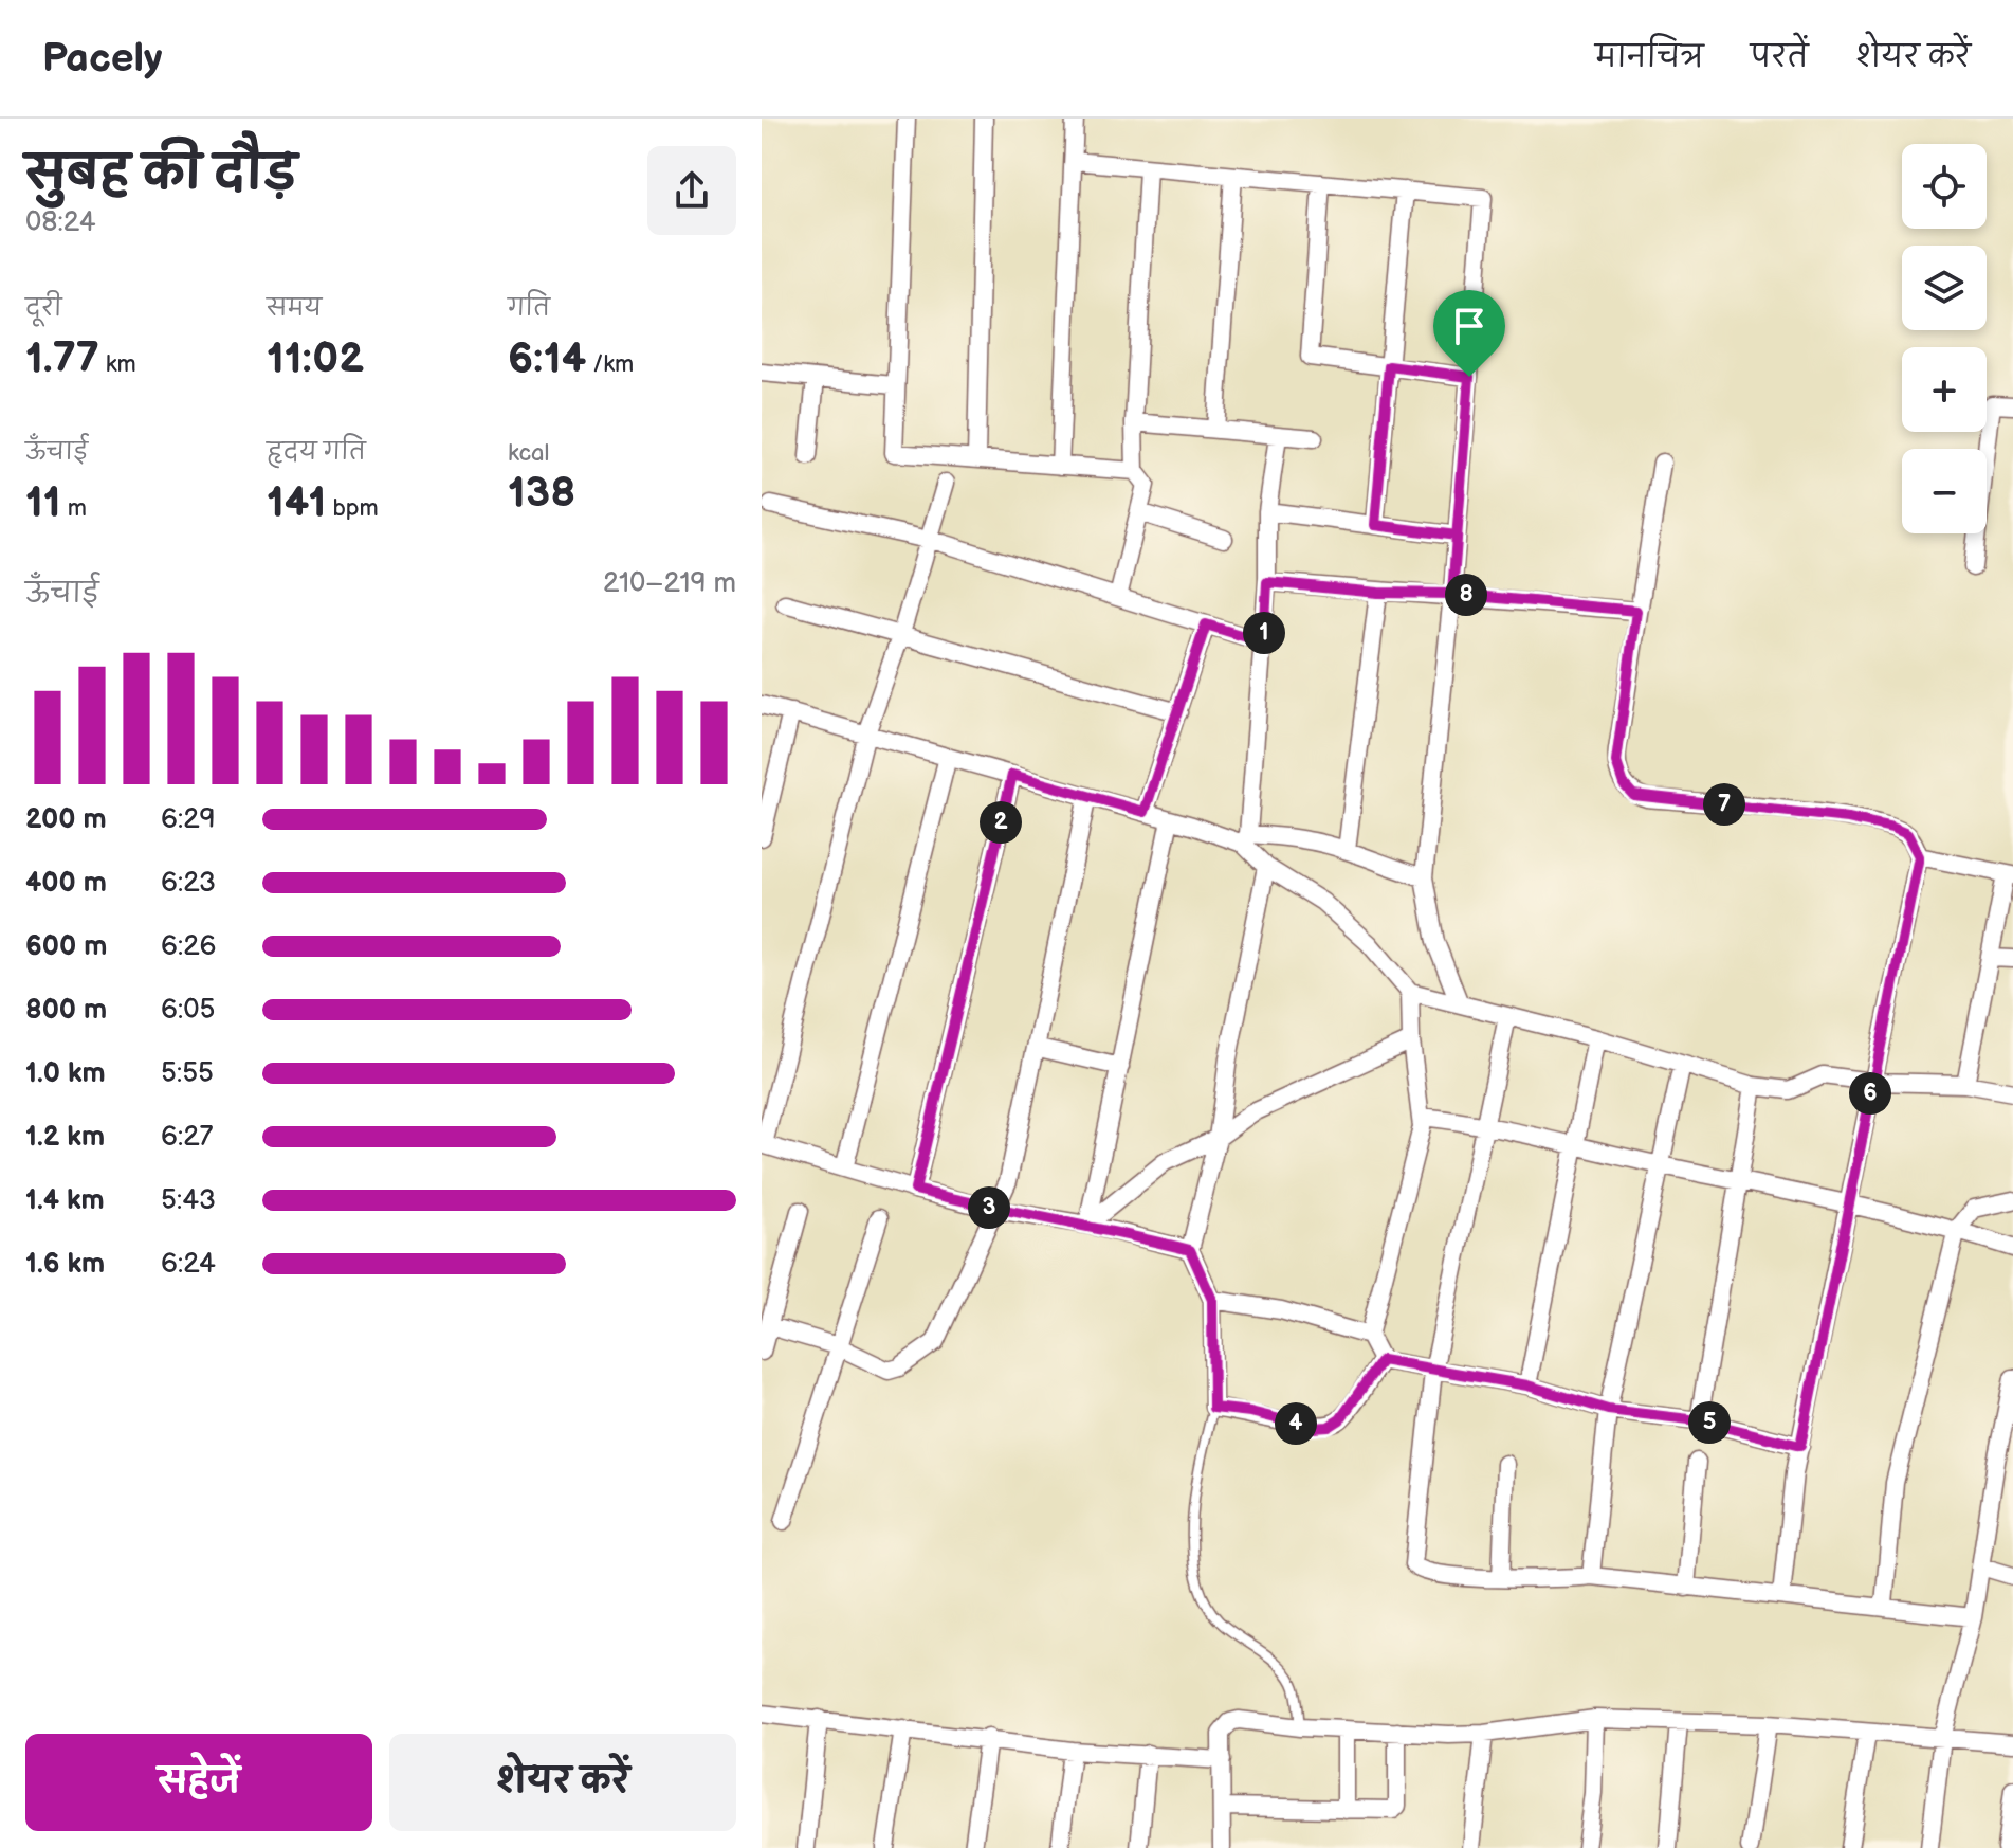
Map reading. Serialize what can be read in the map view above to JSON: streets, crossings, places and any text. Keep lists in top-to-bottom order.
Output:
{
  "page": {
    "header": "Pacely",
    "nav": ["मानचित्र", "परतें", "शेयर करें"],
    "heading": ["सुबह की दौड़", "08:24"],
    "map_buttons": ["+", "−"],
    "stats": [
      ["दूरी", "1.77 km"],
      ["समय", "11:02"],
      ["गति", "6:14 /km"],
      ["ऊँचाई", "11 m"],
      ["हृदय गति", "141 bpm"],
      ["kcal", "138"]
    ],
    "chart": ["ऊँचाई", "210–219 m"],
    "pins": [
      "8",
      "1",
      "7",
      "2",
      "6",
      "3",
      "5",
      "4"
    ],
    "list": [
      {
        "name": "200 m",
        "note": "6:29"
      },
      {
        "name": "400 m",
        "note": "6:23"
      },
      {
        "name": "600 m",
        "note": "6:26"
      },
      {
        "name": "800 m",
        "note": "6:05"
      },
      {
        "name": "1.0 km",
        "note": "5:55"
      },
      {
        "name": "1.2 km",
        "note": "6:27"
      },
      {
        "name": "1.4 km",
        "note": "5:43"
      },
      {
        "name": "1.6 km",
        "note": "6:24"
      }
    ],
    "buttons": ["सहेजें", "शेयर करें"]
  }
}
